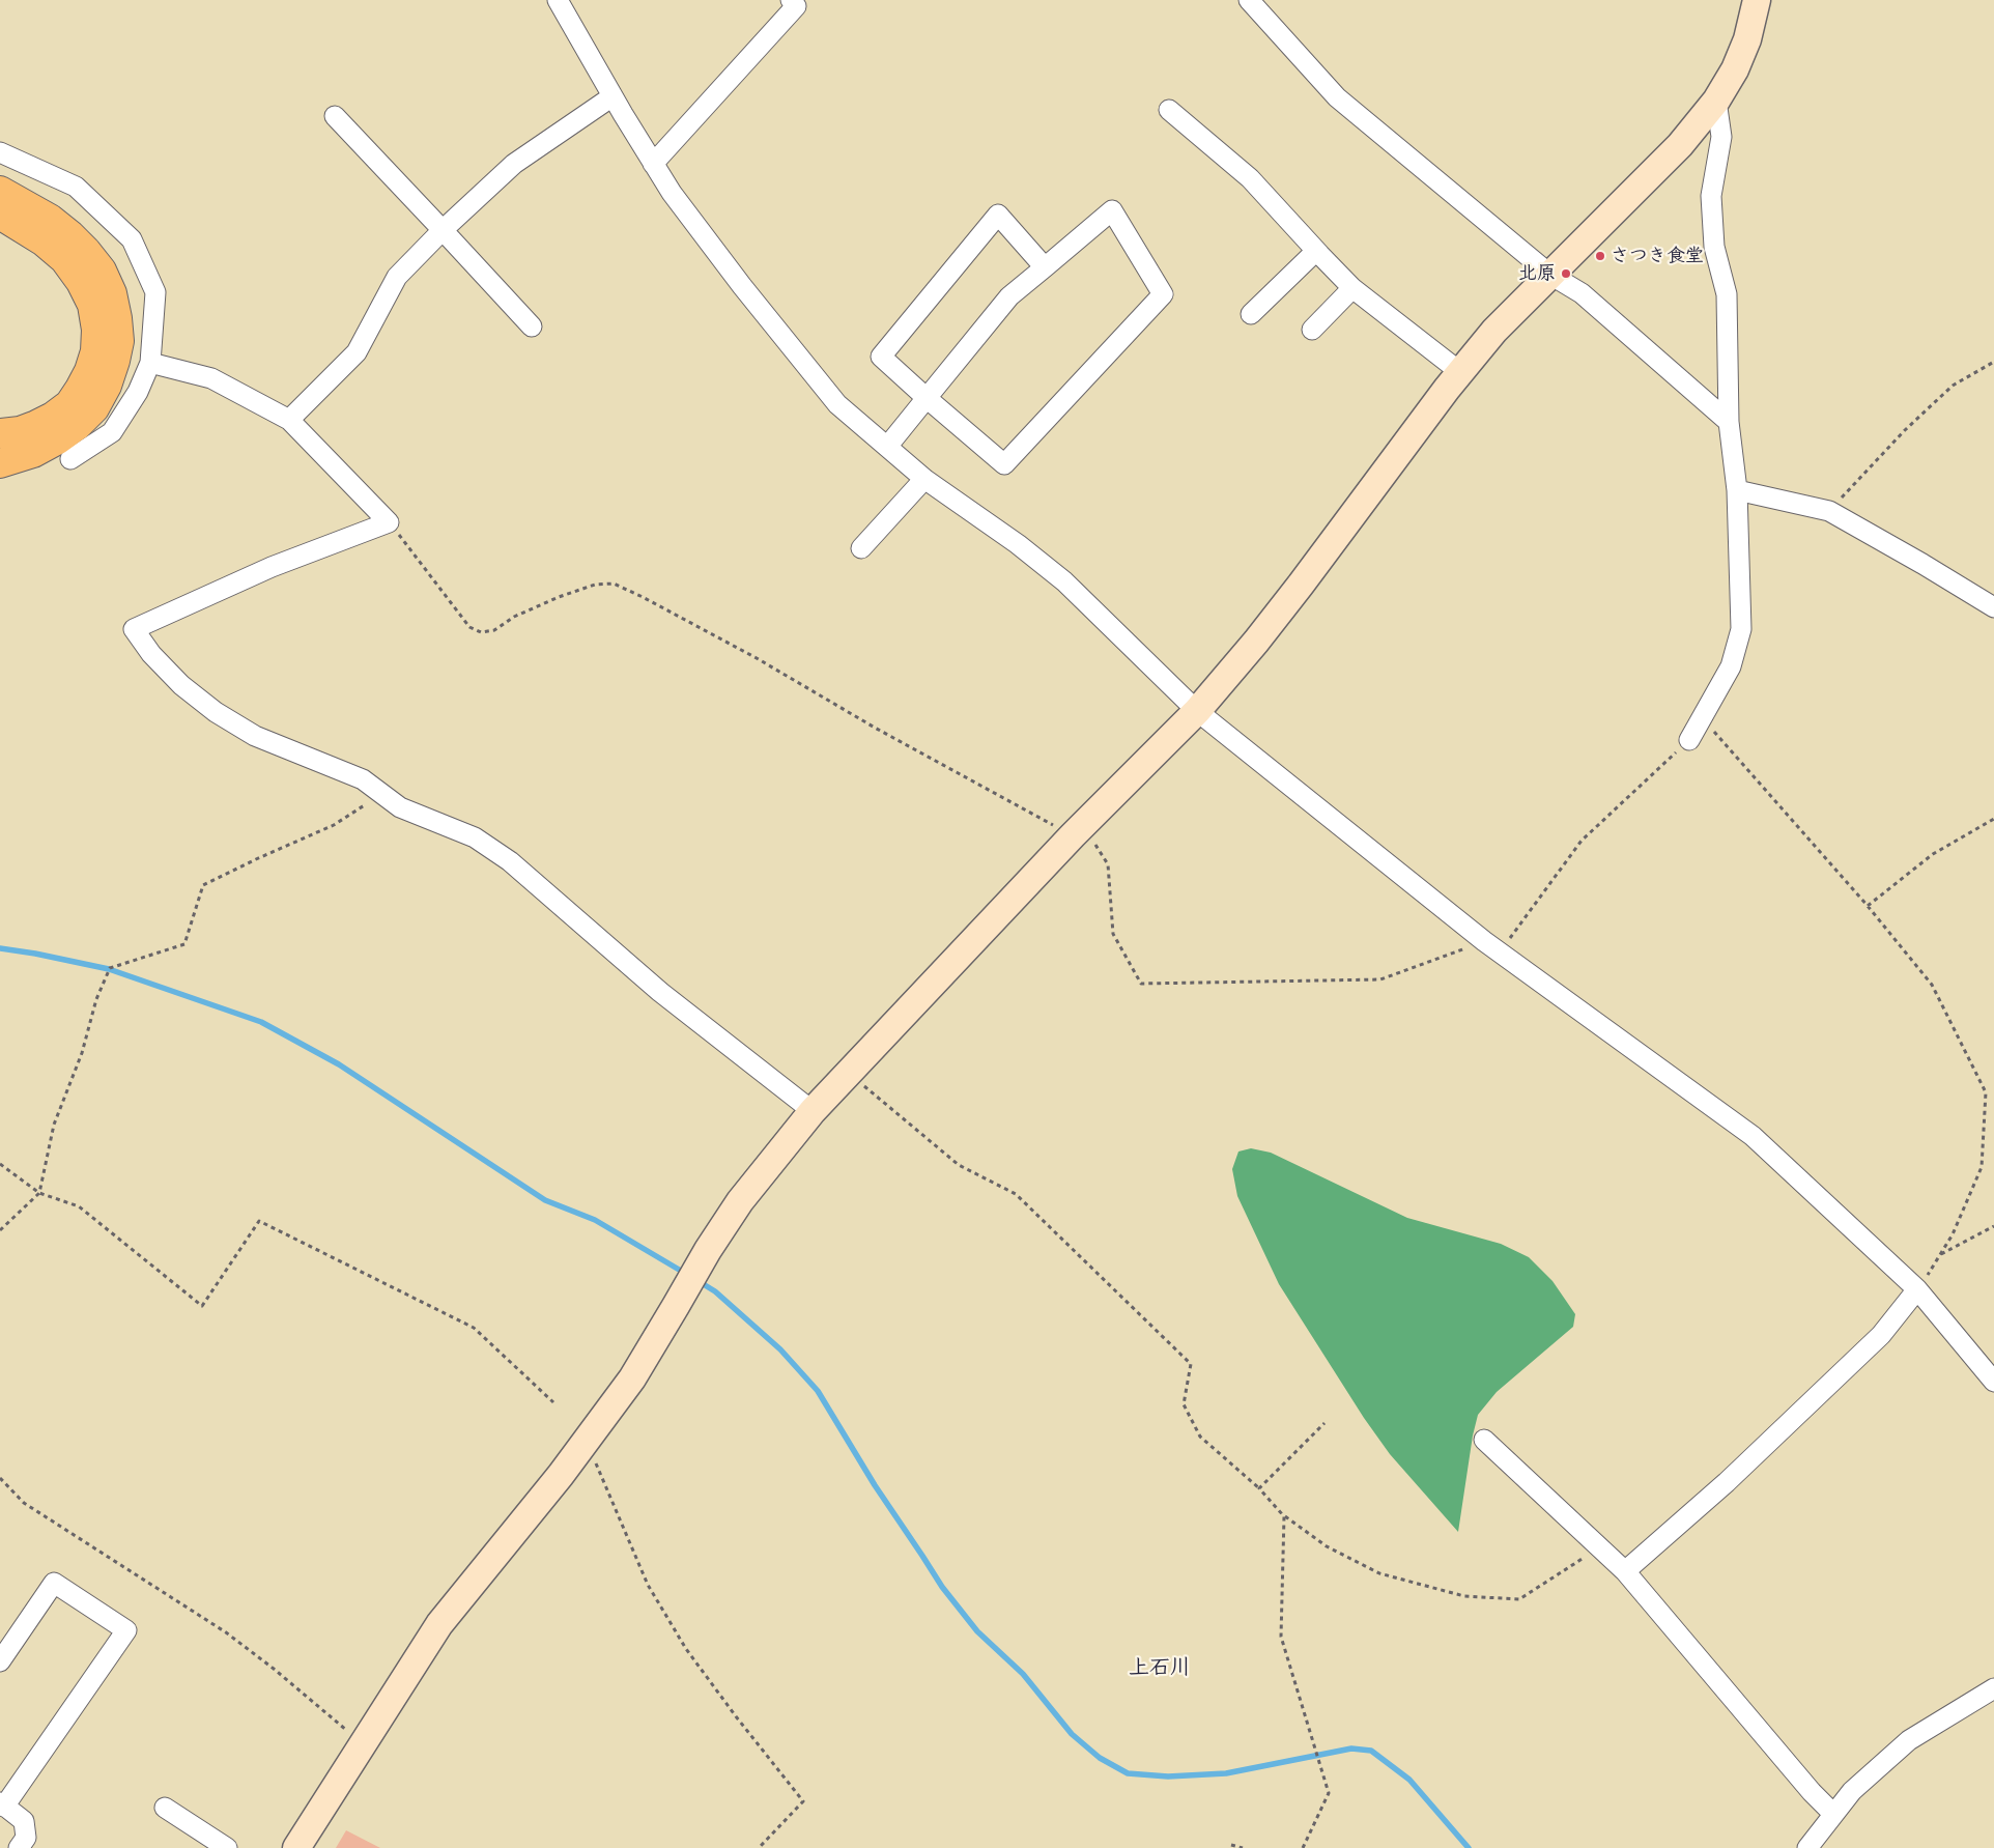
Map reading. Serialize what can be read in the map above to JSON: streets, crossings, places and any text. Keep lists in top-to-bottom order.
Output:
{
  "districts": ["上石川"],
  "places": ["さつき食堂", "北原"]
}
